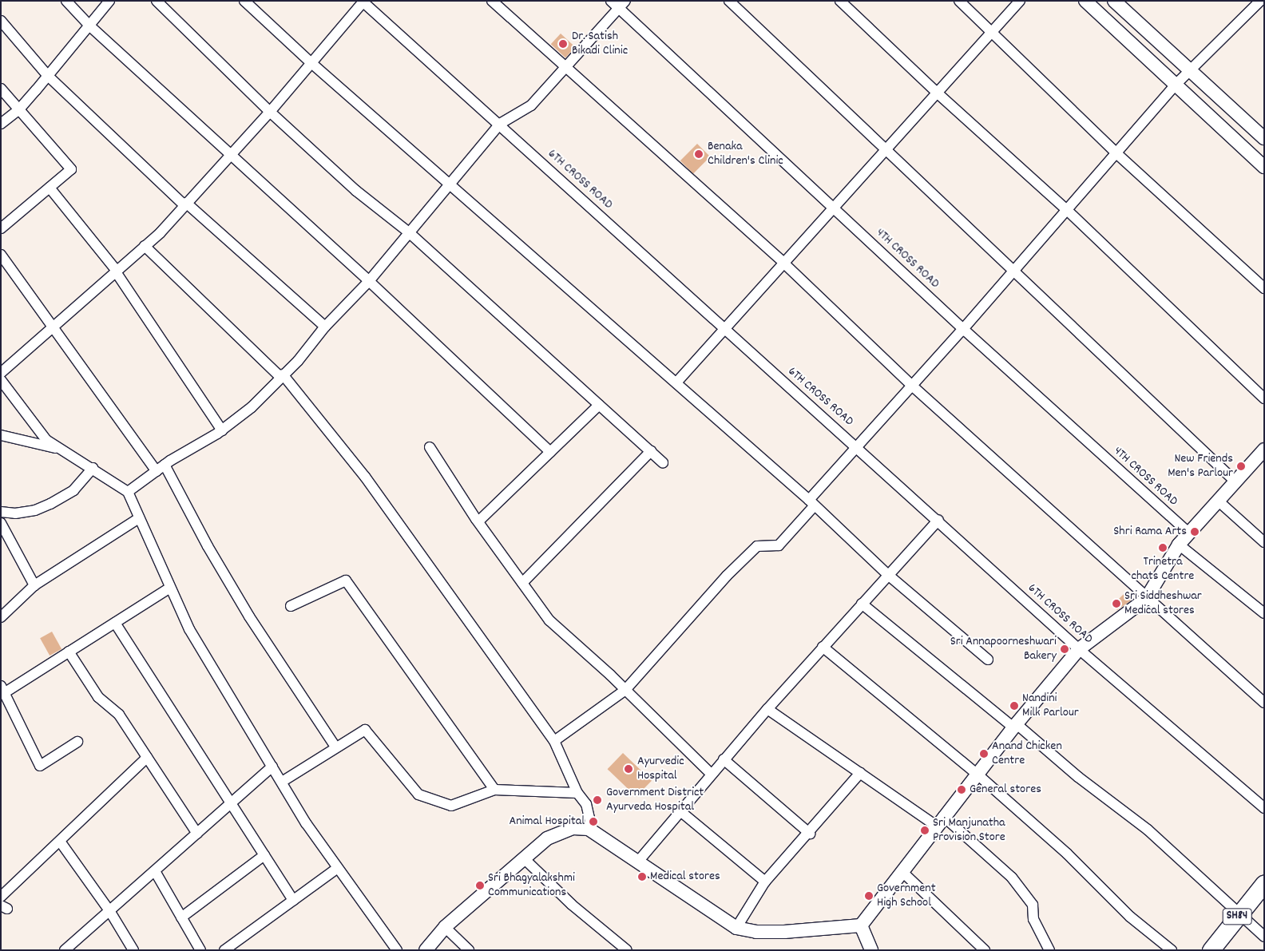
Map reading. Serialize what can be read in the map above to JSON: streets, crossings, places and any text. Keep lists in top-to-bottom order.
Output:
{
  "streets": {
    "main road": ["SH84"],
    "street": ["6TH CROSS ROAD", "4TH CROSS ROAD"]
  },
  "places": [
    "Dr. Satish Bikadi Clinic",
    "Benaka Children's Clinic",
    "New Friends Men's Parlour",
    "Shri Rama Arts",
    "Trinetra chats Centre",
    "Sri Siddheshwar Medical stores",
    "Sri Annapoorneshwari Bakery",
    "Nandini Milk Parlour",
    "Anand Chicken Centre",
    "Ayurvedic Hospital",
    "General stores",
    "Government District Ayurveda Hospital",
    "Animal Hospital",
    "Sri Manjunatha Provision Store",
    "Medical stores",
    "Sri Bhagyalakshmi Communications",
    "Government High School"
  ]
}
